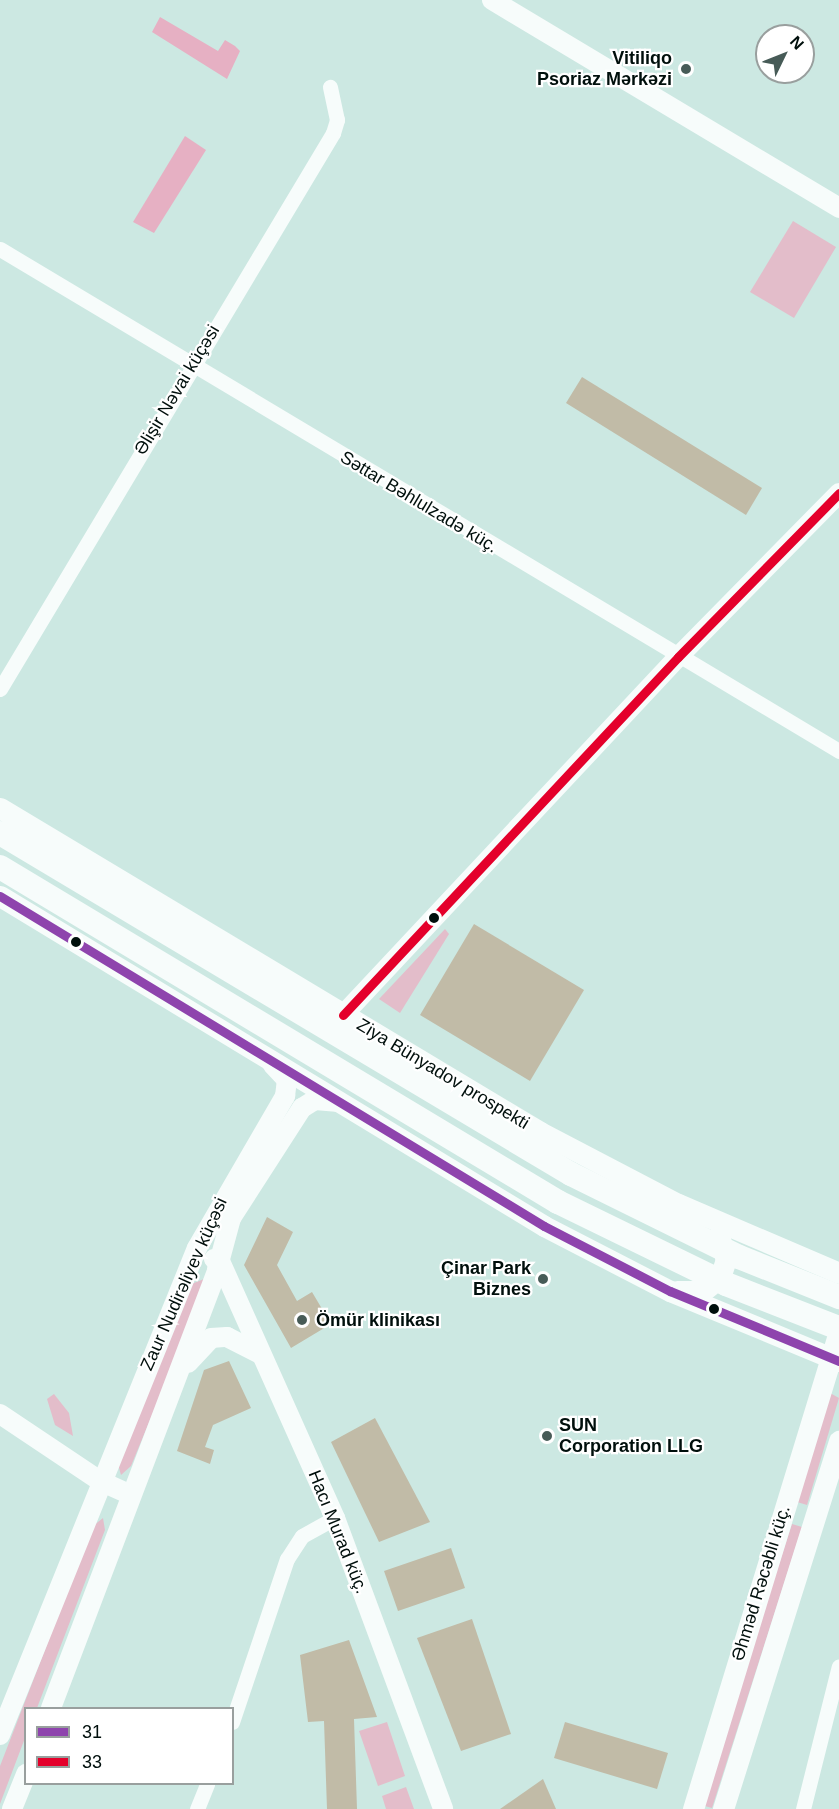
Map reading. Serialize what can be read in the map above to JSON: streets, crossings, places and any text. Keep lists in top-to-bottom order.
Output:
{
  "streets": {
    "main road": ["Ziya Bünyadov prospekti", "Əhməd Rəcəbli küç."],
    "street": [
      "Əlişir Nəvai küçəsi",
      "Səttar Bəhlulzadə küç.",
      "Zaur Nudirəliyev küçəsi",
      "Hacı Murad küç."
    ]
  },
  "crossings": [
    ["Əlişir Nəvai küçəsi", "Səttar Bəhlulzadə küç."],
    ["Zaur Nudirəliyev küçəsi", "Hacı Murad küç."]
  ],
  "places": [
    "Vitiliqo Psoriaz Mərkəzi",
    "Çinar Park Biznes",
    "Ömür klinikası",
    "SUN Corporation LLG"
  ],
  "lines": ["transit line 33", "transit line 31"],
  "legend": ["31", "33"],
  "north": "top right"
}
